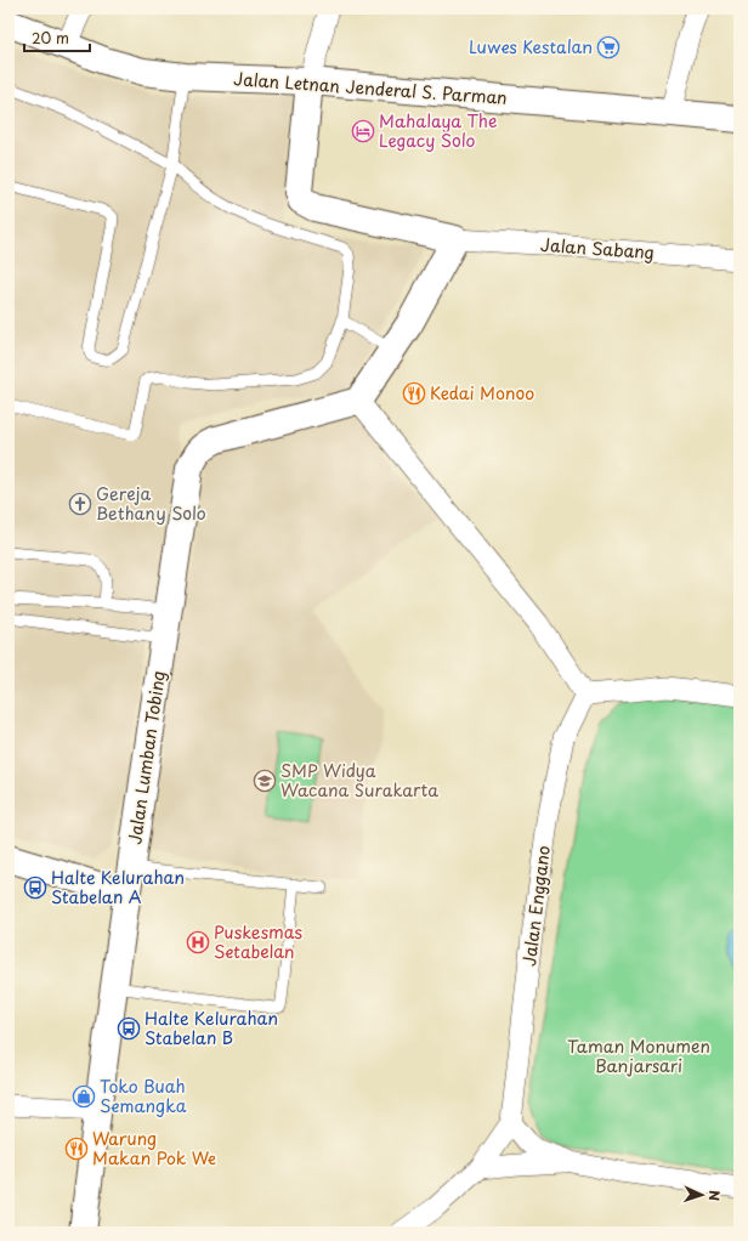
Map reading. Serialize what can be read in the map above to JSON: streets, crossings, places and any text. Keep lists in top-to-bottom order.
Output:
{
  "streets": {
    "street": [
      "Jalan Letnan Jenderal S. Parman",
      "Jalan Sabang",
      "Jalan Lumban Tobing",
      "Jalan Enggano"
    ]
  },
  "parks": ["Taman Monumen Banjarsari"],
  "places": {
    "supermarket": ["Luwes Kestalan"],
    "hotel": ["Mahalaya The Legacy Solo"],
    "restaurant": ["Kedai Monoo", "Warung Makan Pok We"],
    "church": ["Gereja Bethany Solo"],
    "school or university": ["SMP Widya Wacana Surakarta"],
    "bus stop": ["Halte Kelurahan Stabelan A", "Halte Kelurahan Stabelan B"],
    "hospital": ["Puskesmas Setabelan"],
    "shop": ["Toko Buah Semangka"]
  },
  "scale_bar": "20 m",
  "north": "right"
}
